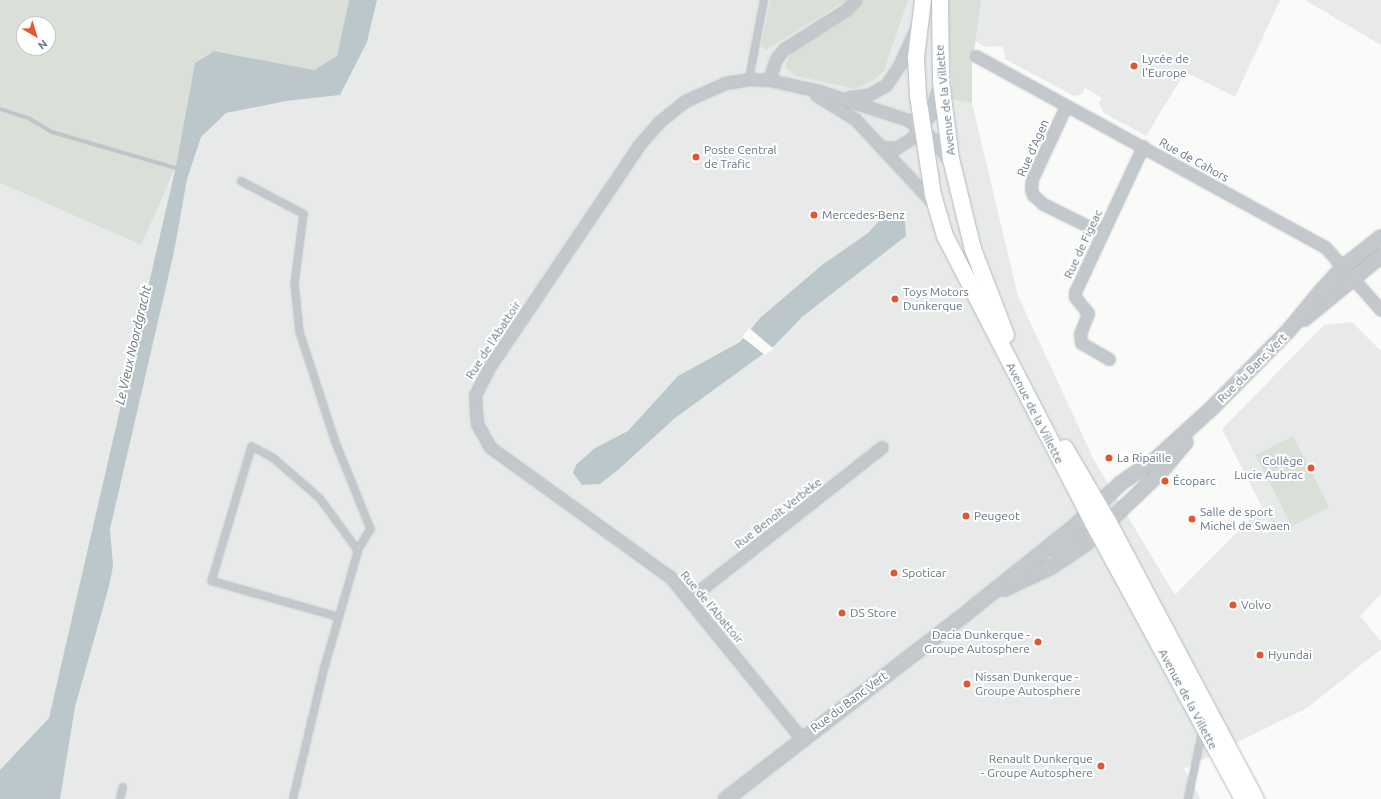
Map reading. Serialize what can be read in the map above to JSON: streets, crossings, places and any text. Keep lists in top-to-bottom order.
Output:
{
  "streets": {
    "main road": ["Avenue de la Villette"],
    "street": [
      "Rue d'Agen",
      "Rue de Cahors",
      "Rue de Figeac",
      "Rue de l'Abattoir",
      "Rue du Banc Vert",
      "Rue Benoît Verbèke"
    ]
  },
  "crossings": [
    ["Avenue de la Villette", "Rue de l'Abattoir"],
    ["Avenue de la Villette", "Rue du Banc Vert"],
    ["Rue d'Agen", "Rue de Cahors"],
    ["Rue d'Agen", "Rue de Figeac"],
    ["Rue de Cahors", "Rue de Figeac"],
    ["Rue de Cahors", "Rue du Banc Vert"],
    ["Rue de l'Abattoir", "Rue du Banc Vert"],
    ["Rue de l'Abattoir", "Rue Benoît Verbèke"]
  ],
  "water": ["Le Vieux Noordgracht"],
  "places": [
    "Lycée de l'Europe",
    "Poste Central de Trafic",
    "Mercedes-Benz",
    "Toys Motors Dunkerque",
    "La Ripaille",
    "Collège Lucie Aubrac",
    "Écoparc",
    "Peugeot",
    "Salle de sport Michel de Swaen",
    "Spoticar",
    "Volvo",
    "DS Store",
    "Dacia Dunkerque - Groupe Autosphere",
    "Hyundai",
    "Nissan Dunkerque - Groupe Autosphere",
    "Renault Dunkerque - Groupe Autosphere"
  ],
  "north": "bottom right"
}
